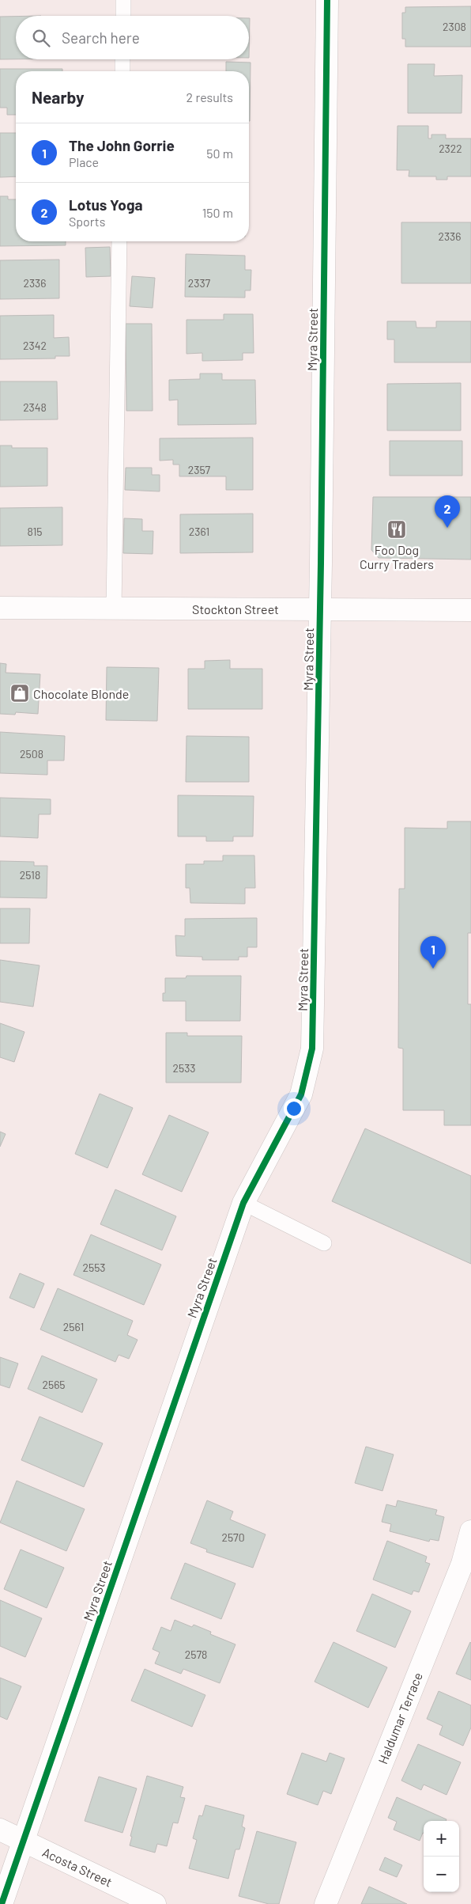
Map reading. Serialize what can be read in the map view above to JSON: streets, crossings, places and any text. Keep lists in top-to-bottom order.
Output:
{
  "streets": {
    "street": [
      "Myra Street",
      "Stockton Street",
      "Haldumar Terrace",
      "Acosta Street"
    ]
  },
  "crossings": [
    ["Myra Street", "Stockton Street"],
    ["Myra Street", "Acosta Street"]
  ],
  "places": {
    "restaurant": ["Foo Dog Curry Traders"],
    "shop": ["Chocolate Blonde"]
  },
  "house_numbers": [
    "2308",
    "2322",
    "2336",
    "2336",
    "2337",
    "2342",
    "2348",
    "2357",
    "815",
    "2361",
    "2508",
    "2518",
    "2533",
    "2553",
    "2561",
    "2565",
    "2570",
    "2578"
  ],
  "page": {
    "search": "Search here",
    "heading": ["Nearby", "2 results"],
    "list": [
      {
        "mark": "1",
        "name": "The John Gorrie",
        "note": "Place",
        "value": "50 m"
      },
      {
        "mark": "2",
        "name": "Lotus Yoga",
        "note": "Sports",
        "value": "150 m"
      }
    ],
    "pins": ["2", "1"],
    "map_buttons": ["+", "−"]
  }
}
